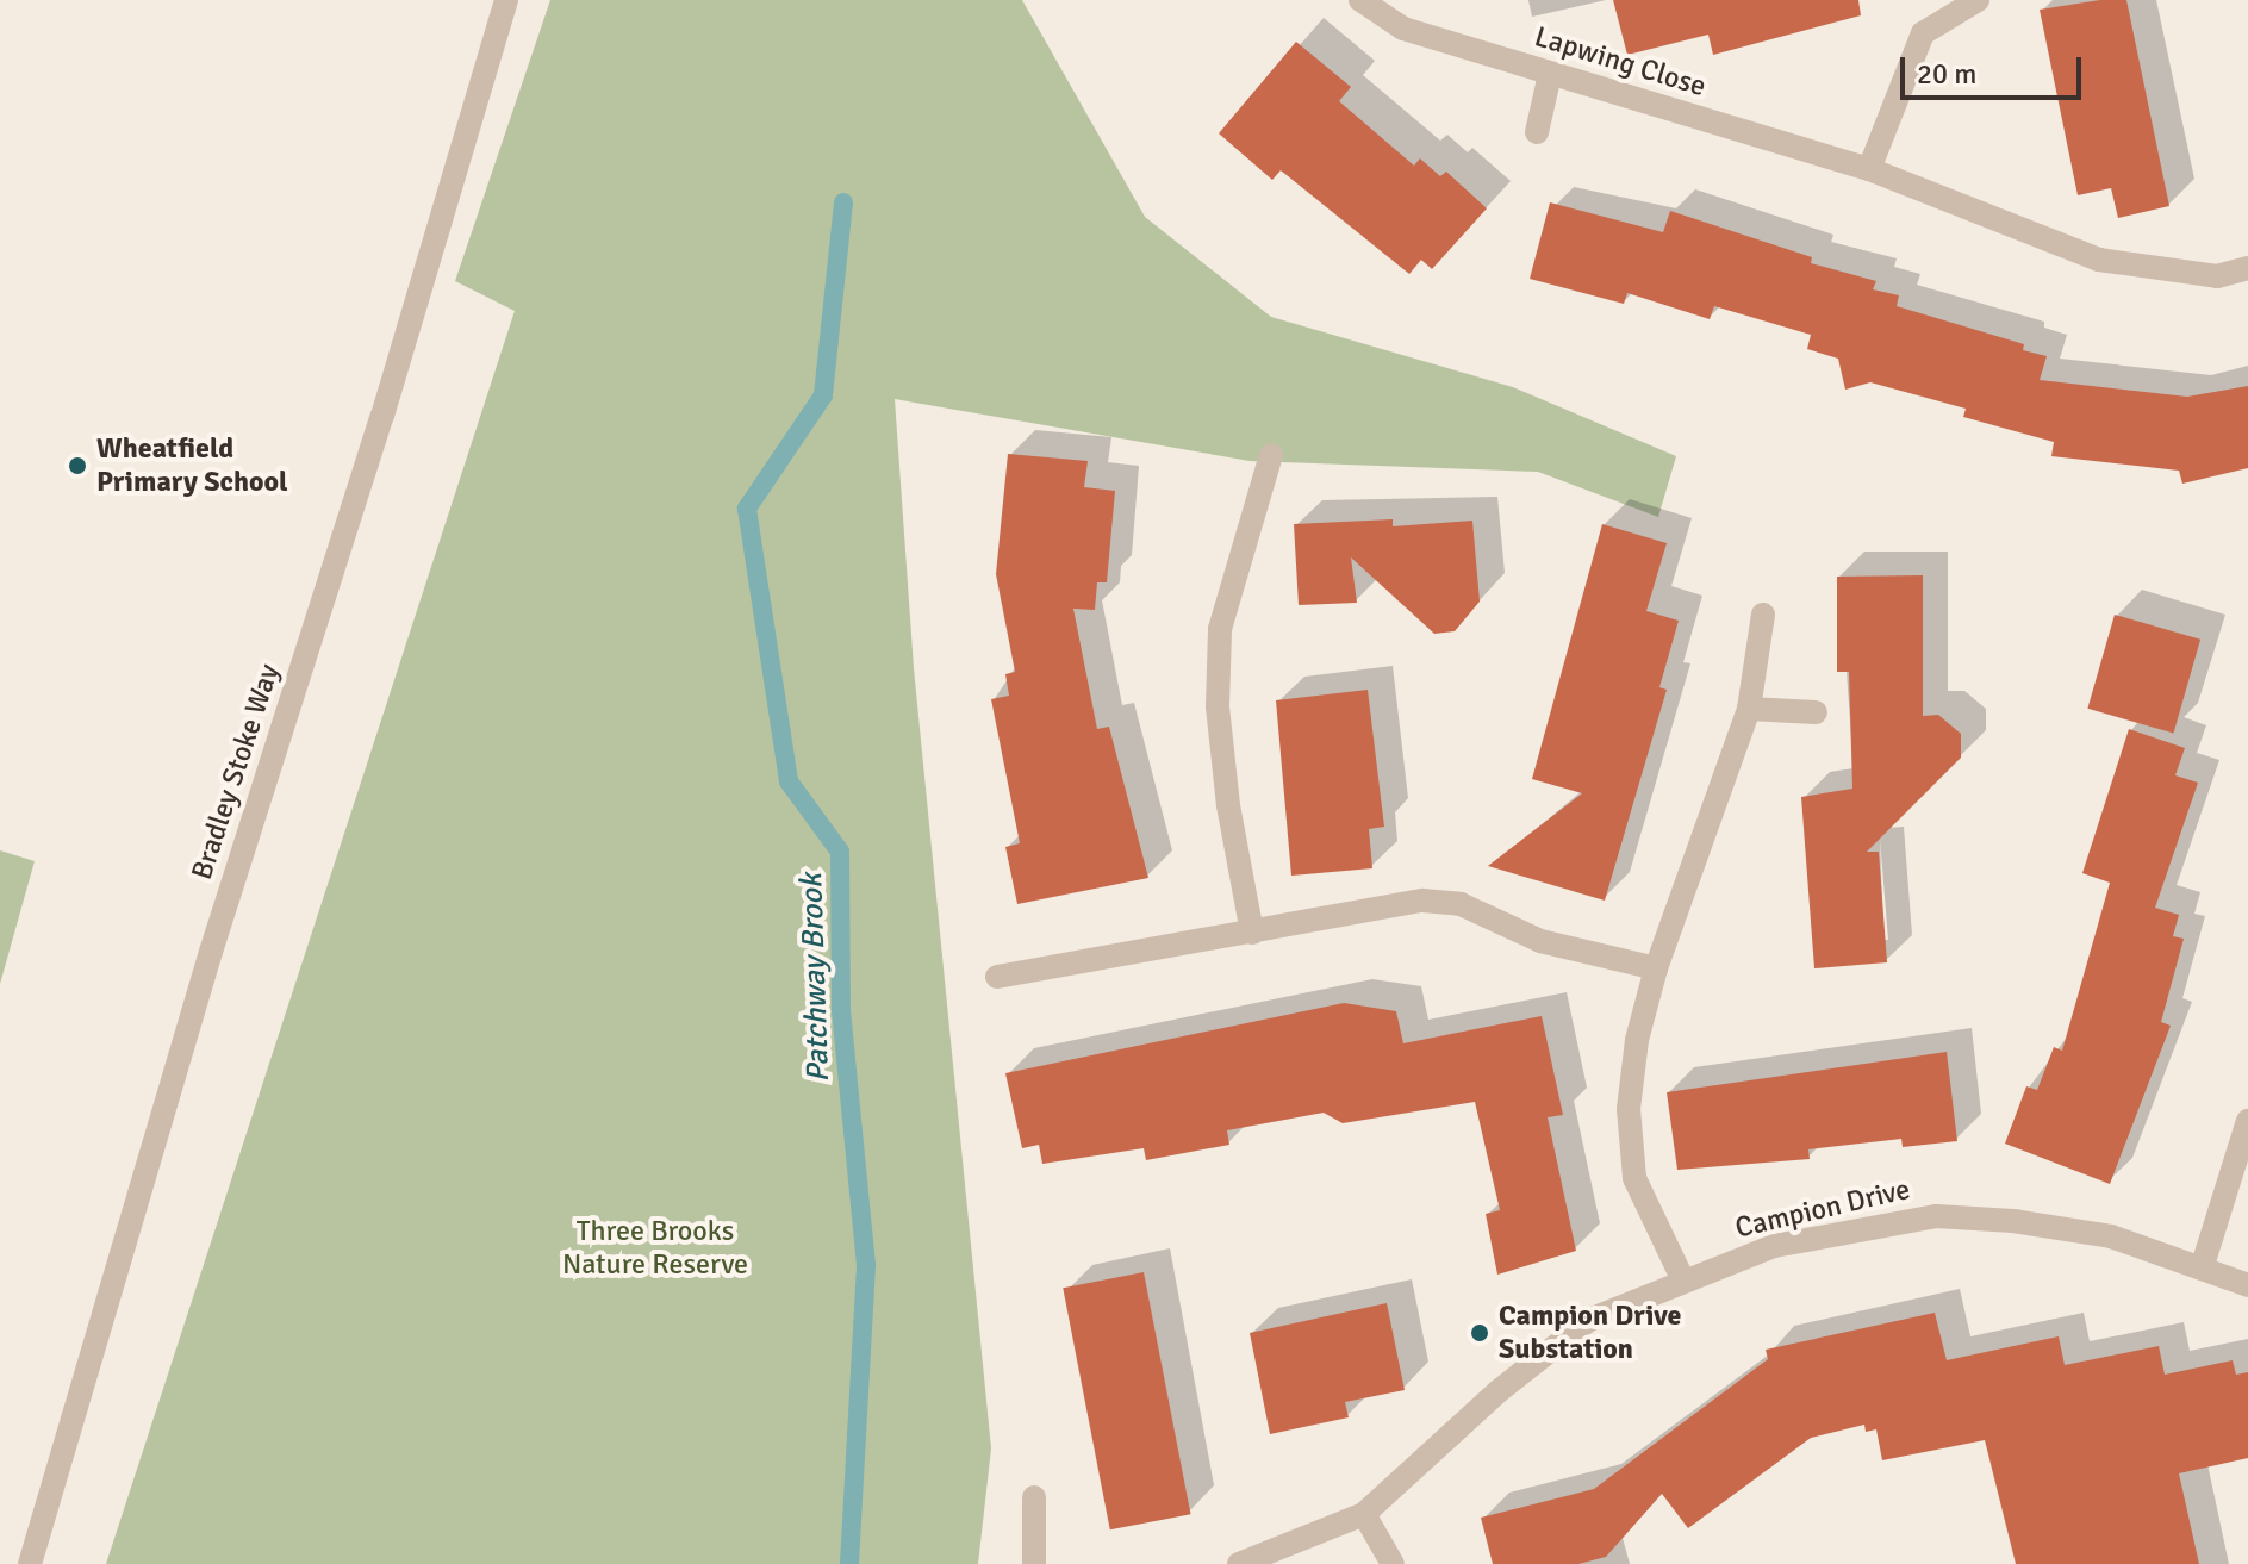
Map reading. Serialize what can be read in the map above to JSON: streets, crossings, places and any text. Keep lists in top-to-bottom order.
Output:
{
  "streets": {
    "street": ["Lapwing Close", "Bradley Stoke Way", "Campion Drive"]
  },
  "water": ["Patchway Brook"],
  "parks": ["Three Brooks Nature Reserve"],
  "places": ["Wheatfield Primary School", "Campion Drive Substation"],
  "scale_bar": "20 m"
}
